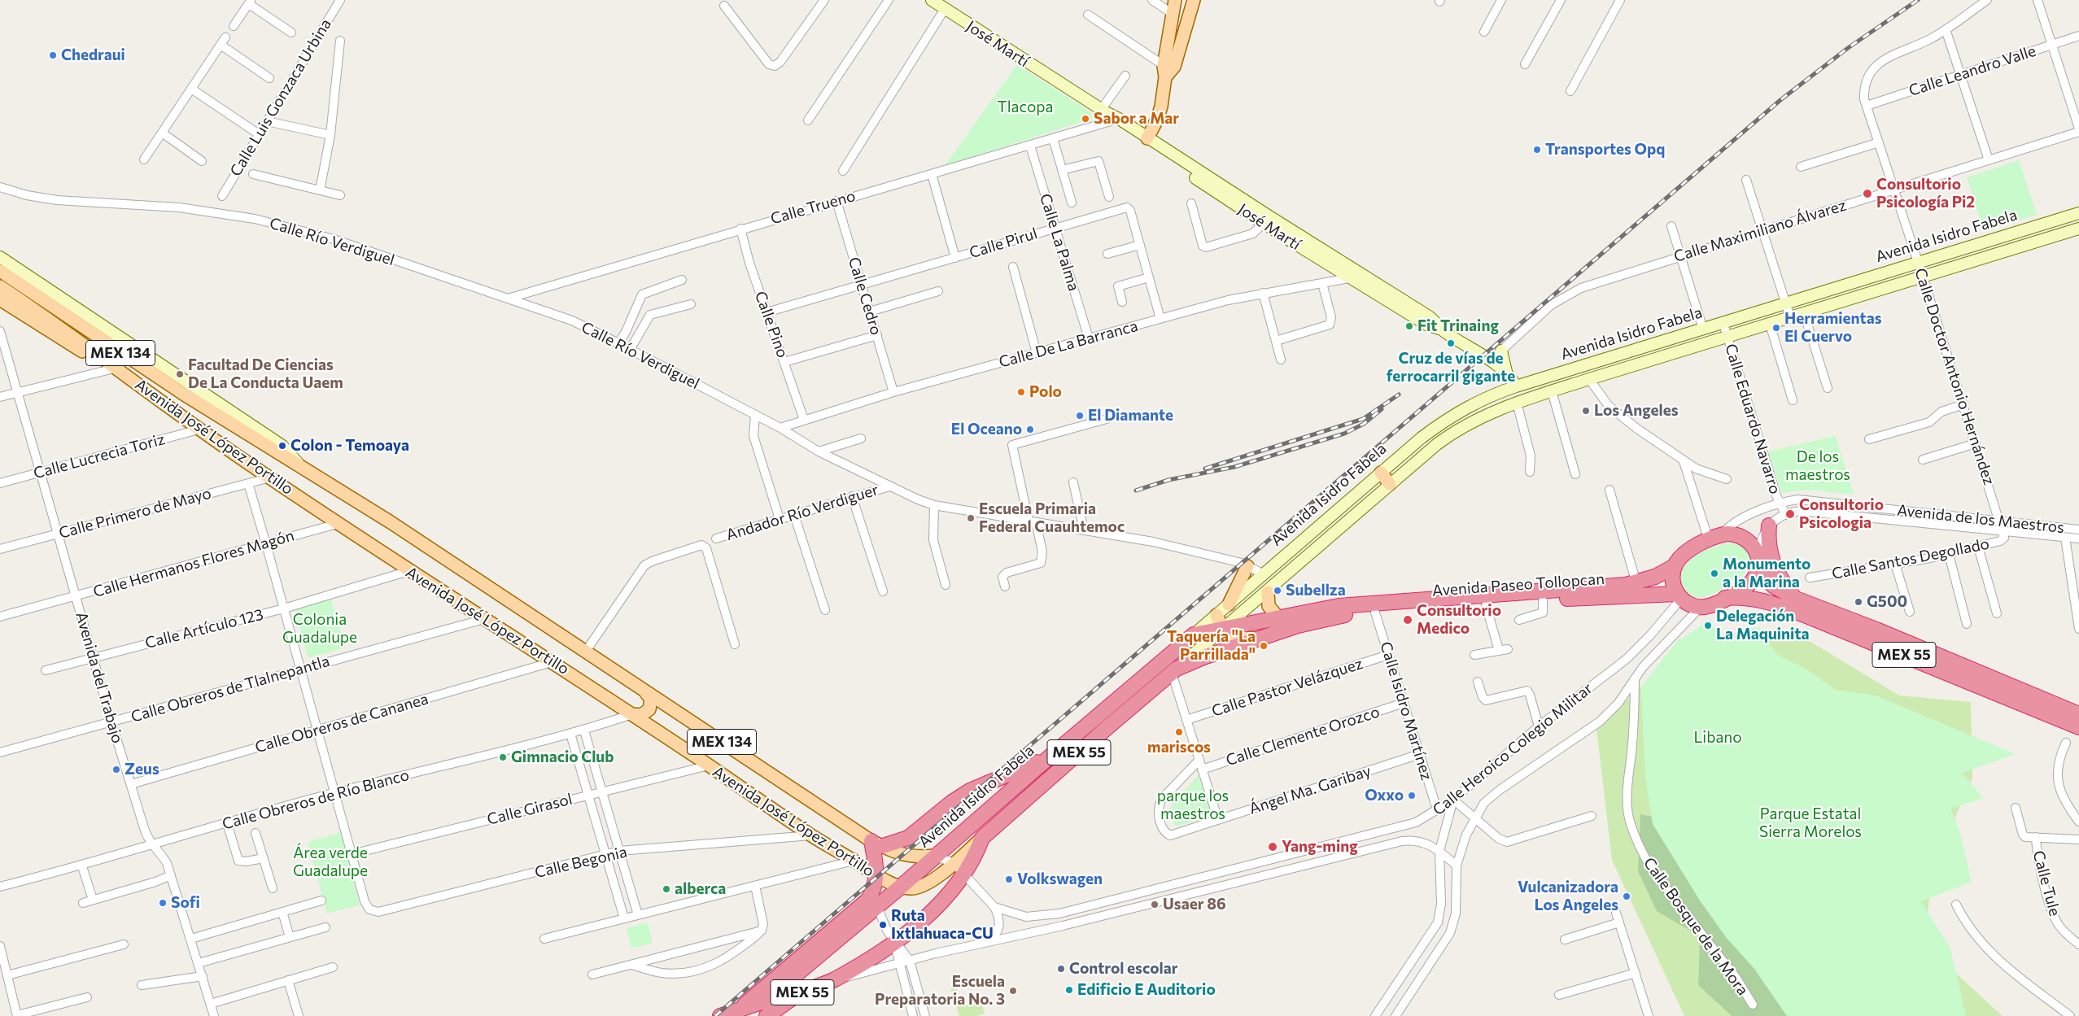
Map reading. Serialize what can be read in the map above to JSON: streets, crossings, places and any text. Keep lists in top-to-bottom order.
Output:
{
  "streets": {
    "highway": ["Avenida Isidro Fabela", "Avenida Paseo Tollopcan", "MEX 55"],
    "main road": ["José Martí", "MEX 134", "Avenida José López Portillo"],
    "street": [
      "Calle Leandro Valle",
      "Calle Luis Gonzaca Urbina",
      "Calle Trueno",
      "Calle Maximiliano Álvarez",
      "Calle Río Verdiguel",
      "Calle La Palma",
      "Calle Pirul",
      "Calle Cedro",
      "Calle Pino",
      "Calle De La Barranca",
      "Calle Doctor Antonio Hernández",
      "Calle Eduardo Navarro",
      "Calle Lucrecia Toriz",
      "Andador Río Verdiguer",
      "Calle Primero de Mayo",
      "Avenida de los Maestros",
      "Calle Santos Degollado",
      "Calle Hermanos Flores Magón",
      "Calle Artículo 123",
      "Avenida del Trabajo",
      "Calle Pastor Velázquez",
      "Calle Obreros de Tlalnepantla",
      "Calle Isidro Martínez",
      "Calle Obreros de Cananea",
      "Calle Clemente Orozco",
      "Calle Heroico Colegio Militar",
      "Ángel Ma. Garibay",
      "Calle Obreros de Río Blanco",
      "Calle Girasol",
      "Calle Begonia",
      "Calle Tule",
      "Calle Bosque de la Mora"
    ]
  },
  "crossings": [
    ["José Martí", "Calle Trueno"],
    ["José Martí", "Calle Maximiliano Álvarez"],
    ["José Martí", "Avenida Isidro Fabela"],
    ["José Martí", "Calle De La Barranca"],
    ["Calle Leandro Valle", "Calle Doctor Antonio Hernández"],
    ["Calle Trueno", "Calle Río Verdiguel"],
    ["Calle Trueno", "Calle La Palma"],
    ["Calle Trueno", "Calle Cedro"],
    ["Calle Trueno", "Calle Pino"],
    ["Calle Maximiliano Álvarez", "Calle Doctor Antonio Hernández"],
    ["Avenida Isidro Fabela", "Calle Río Verdiguel"],
    ["Avenida Isidro Fabela", "MEX 134"],
    ["Avenida Isidro Fabela", "Calle Doctor Antonio Hernández"],
    ["Avenida Isidro Fabela", "Calle Eduardo Navarro"],
    ["Avenida Isidro Fabela", "Avenida José López Portillo"],
    ["Avenida Isidro Fabela", "Avenida Paseo Tollopcan"],
    ["Avenida Isidro Fabela", "Calle Heroico Colegio Militar"],
    ["Calle Río Verdiguel", "Calle De La Barranca"],
    ["Calle Río Verdiguel", "Andador Río Verdiguer"],
    ["Calle La Palma", "Calle Pirul"],
    ["Calle La Palma", "Calle De La Barranca"],
    ["Calle Pirul", "Calle Cedro"],
    ["Calle Pirul", "Calle Pino"],
    ["Calle Pirul", "Calle De La Barranca"],
    ["Calle Cedro", "Calle De La Barranca"],
    ["Calle Pino", "Calle De La Barranca"],
    ["MEX 134", "Avenida José López Portillo"],
    ["MEX 134", "Calle Heroico Colegio Militar"],
    ["Calle Doctor Antonio Hernández", "Avenida de los Maestros"],
    ["Calle Doctor Antonio Hernández", "Calle Santos Degollado"],
    ["Calle Eduardo Navarro", "Avenida de los Maestros"],
    ["Avenida José López Portillo", "Calle Lucrecia Toriz"],
    ["Avenida José López Portillo", "Calle Primero de Mayo"],
    ["Avenida José López Portillo", "Calle Hermanos Flores Magón"],
    ["Avenida José López Portillo", "Calle Artículo 123"],
    ["Avenida José López Portillo", "Calle Obreros de Tlalnepantla"],
    ["Avenida José López Portillo", "Calle Obreros de Cananea"],
    ["Avenida José López Portillo", "Calle Heroico Colegio Militar"],
    ["Avenida José López Portillo", "Calle Obreros de Río Blanco"],
    ["Avenida José López Portillo", "Calle Girasol"],
    ["Avenida José López Portillo", "Calle Begonia"],
    ["Calle Lucrecia Toriz", "Avenida del Trabajo"],
    ["Calle Primero de Mayo", "Avenida del Trabajo"],
    ["Avenida de los Maestros", "Calle Santos Degollado"],
    ["Avenida de los Maestros", "Avenida Paseo Tollopcan"],
    ["Avenida de los Maestros", "MEX 55"],
    ["Avenida de los Maestros", "Calle Heroico Colegio Militar"],
    ["Calle Hermanos Flores Magón", "Avenida del Trabajo"],
    ["Avenida Paseo Tollopcan", "MEX 55"],
    ["Avenida Paseo Tollopcan", "Calle Isidro Martínez"],
    ["Avenida Paseo Tollopcan", "Calle Heroico Colegio Militar"],
    ["Calle Artículo 123", "Avenida del Trabajo"],
    ["MEX 55", "Calle Heroico Colegio Militar"],
    ["Avenida del Trabajo", "Calle Obreros de Tlalnepantla"],
    ["Avenida del Trabajo", "Calle Obreros de Cananea"],
    ["Avenida del Trabajo", "Calle Obreros de Río Blanco"],
    ["Calle Pastor Velázquez", "Calle Isidro Martínez"],
    ["Calle Isidro Martínez", "Calle Clemente Orozco"],
    ["Calle Isidro Martínez", "Calle Heroico Colegio Militar"],
    ["Calle Isidro Martínez", "Ángel Ma. Garibay"],
    ["Calle Heroico Colegio Militar", "Calle Bosque de la Mora"],
    ["Calle Girasol", "Calle Begonia"]
  ],
  "parks": [
    "Tlacopa",
    "De los maestros",
    "Colonia Guadalupe",
    "Libano",
    "parque los maestros",
    "Parque Estatal Sierra Morelos",
    "Área verde Guadalupe"
  ],
  "places": [
    "Chedraui",
    "Sabor a Mar",
    "Transportes Opq",
    "Consultorio Psicología Pi2",
    "Fit Trinaing",
    "Herramientas El Cuervo",
    "Cruz de vías de ferrocarril gigante",
    "Facultad De Ciencias De La Conducta Uaem",
    "Polo",
    "Los Angeles",
    "El Diamante",
    "El Oceano",
    "Colon - Temoaya",
    "Consultorio Psicologia",
    "Escuela Primaria Federal Cuauhtemoc",
    "Monumento a la Marina",
    "Subellza",
    "G500",
    "Consultorio Medico",
    "Delegación La Maquinita",
    "Taquería \"La Parrillada\"",
    "mariscos",
    "Gimnacio Club",
    "Zeus",
    "Oxxo",
    "Yang-ming",
    "Volkswagen",
    "alberca",
    "Vulcanizadora Los Angeles",
    "Sofi",
    "Usaer 86",
    "Ruta Ixtlahuaca-CU",
    "Control escolar",
    "Edificio E Auditorio",
    "Escuela Preparatoria No. 3"
  ]
}
